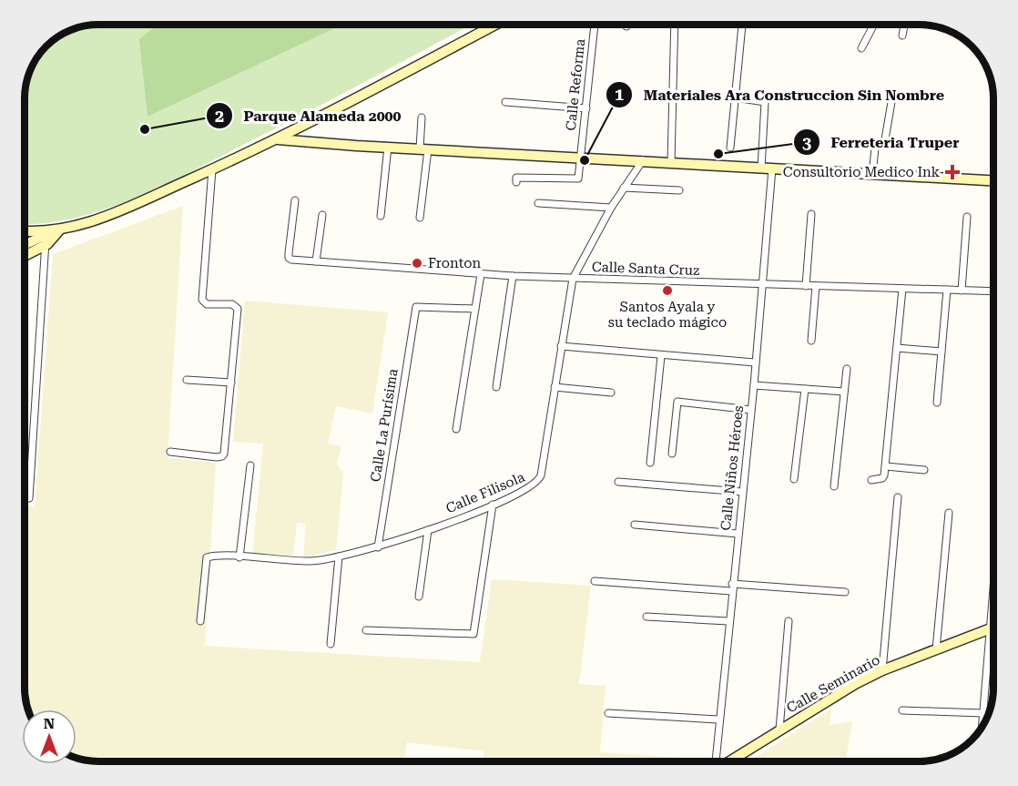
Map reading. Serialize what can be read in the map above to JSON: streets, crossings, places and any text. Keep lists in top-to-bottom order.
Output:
{
  "streets": {
    "main road": ["Calle Seminario"],
    "street": [
      "Calle Reforma",
      "Calle Santa Cruz",
      "Calle La Purísima",
      "Calle Niños Héroes",
      "Calle Filisola"
    ]
  },
  "crossings": [
    ["Calle Santa Cruz", "Calle Niños Héroes"],
    ["Calle Santa Cruz", "Calle Filisola"],
    ["Calle La Purísima", "Calle Filisola"]
  ],
  "places": {
    "other": [
      "Parque Alameda 2000",
      "Ferreteria Truper",
      "Materiales Ara Construccion Sin Nombre",
      "Fronton",
      "Santos Ayala y su teclado mágico"
    ],
    "health": ["Consultorio Medico Ink"]
  },
  "north": "top"
}
